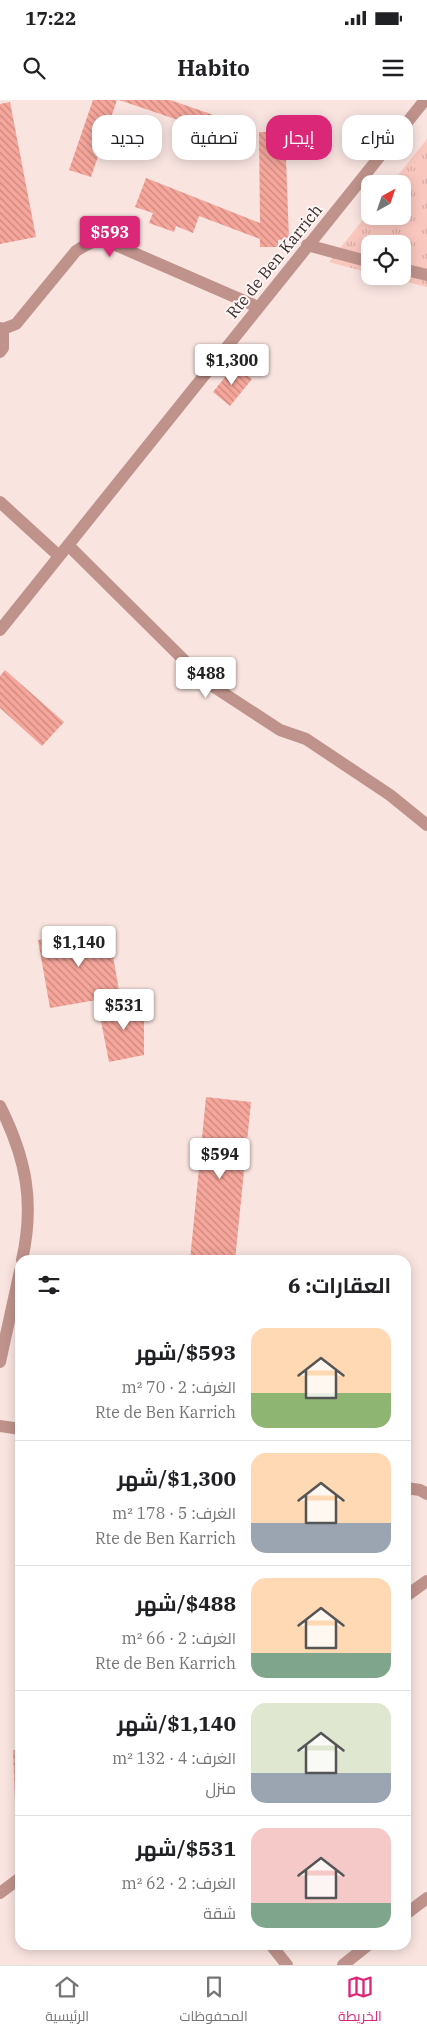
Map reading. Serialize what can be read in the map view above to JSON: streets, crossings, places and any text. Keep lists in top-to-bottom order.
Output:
{
  "streets": {
    "street": ["Rte de Ben Karrich"]
  },
  "north": "top right",
  "page": {
    "status": "17:22",
    "header": "Habito",
    "chip": [
      "شراء",
      "إيجار",
      "تصفية",
      "جديد"
    ],
    "price": [
      "$593",
      "$1,300",
      "$488",
      "$1,140",
      "$531",
      "$594"
    ],
    "heading": "العقارات: 6",
    "list": [
      {
        "name": "$593/شهر",
        "note": "الغرف: 2 · 70 m² · Rte de Ben Karrich"
      },
      {
        "name": "$1,300/شهر",
        "note": "الغرف: 5 · 178 m² · Rte de Ben Karrich"
      },
      {
        "name": "$488/شهر",
        "note": "الغرف: 2 · 66 m² · Rte de Ben Karrich"
      },
      {
        "name": "$1,140/شهر",
        "note": "الغرف: 4 · 132 m² · منزل"
      },
      {
        "name": "$531/شهر",
        "note": "الغرف: 2 · 62 m² · شقة"
      }
    ],
    "tabs": ["الخريطة", "المحفوظات", "الرئيسية"]
  }
}
